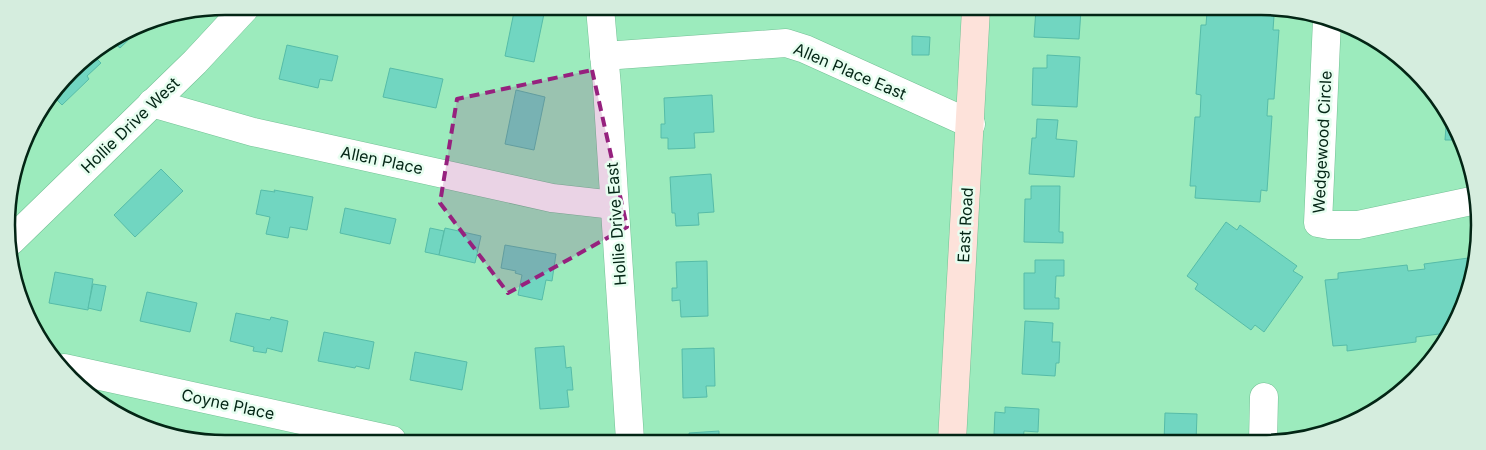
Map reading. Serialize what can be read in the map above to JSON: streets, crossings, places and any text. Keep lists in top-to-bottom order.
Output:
{
  "streets": {
    "street": [
      "Allen Place East",
      "Hollie Drive West",
      "Wedgewood Circle",
      "Allen Place",
      "Hollie Drive East",
      "East Road",
      "Coyne Place"
    ]
  },
  "crossings": [
    ["Allen Place East", "Hollie Drive East"],
    ["Allen Place East", "East Road"],
    ["Hollie Drive West", "Allen Place"],
    ["Allen Place", "Hollie Drive East"]
  ]
}
